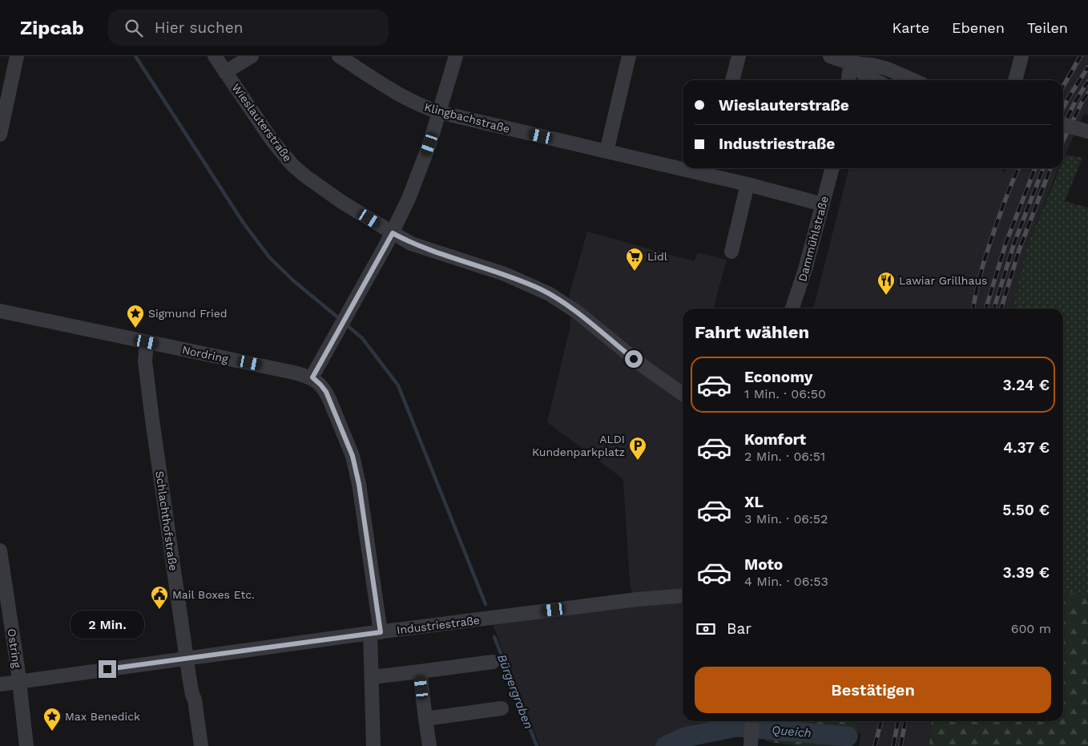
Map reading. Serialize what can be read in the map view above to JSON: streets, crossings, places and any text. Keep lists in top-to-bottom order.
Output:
{
  "streets": {
    "street": [
      "Klingbachstraße",
      "Wieslauterstraße",
      "Dammühlstraße",
      "Nordring",
      "Schlachthofstraße",
      "Industriestraße",
      "Ostring"
    ]
  },
  "crossings": [
    ["Klingbachstraße", "Dammühlstraße"],
    ["Nordring", "Schlachthofstraße"],
    ["Schlachthofstraße", "Industriestraße"],
    ["Industriestraße", "Ostring"]
  ],
  "water": ["Bürgergraben", "Queich"],
  "places": {
    "supermarket": ["Lidl"],
    "restaurant": ["Lawiar Grillhaus"],
    "place": ["Sigmund Fried", "Max Benedick"],
    "parking": ["ALDI Kundenparkplatz"],
    "public building": ["Mail Boxes Etc."]
  },
  "page": {
    "header": "Zipcab",
    "search": "Hier suchen",
    "nav": ["Karte", "Ebenen", "Teilen"],
    "banner": ["Wieslauterstraße", "Industriestraße"],
    "heading": "Fahrt wählen",
    "list": [
      {
        "name": "Economy",
        "note": "1 Min. · 06:50",
        "value": "3.24 €"
      },
      {
        "name": "Komfort",
        "note": "2 Min. · 06:51",
        "value": "4.37 €"
      },
      {
        "name": "XL",
        "note": "3 Min. · 06:52",
        "value": "5.50 €"
      },
      {
        "name": "Moto",
        "note": "4 Min. · 06:53",
        "value": "3.39 €"
      }
    ],
    "pay": ["Bar", "600 m"],
    "bubble": "2 Min.",
    "buttons": "Bestätigen"
  }
}
